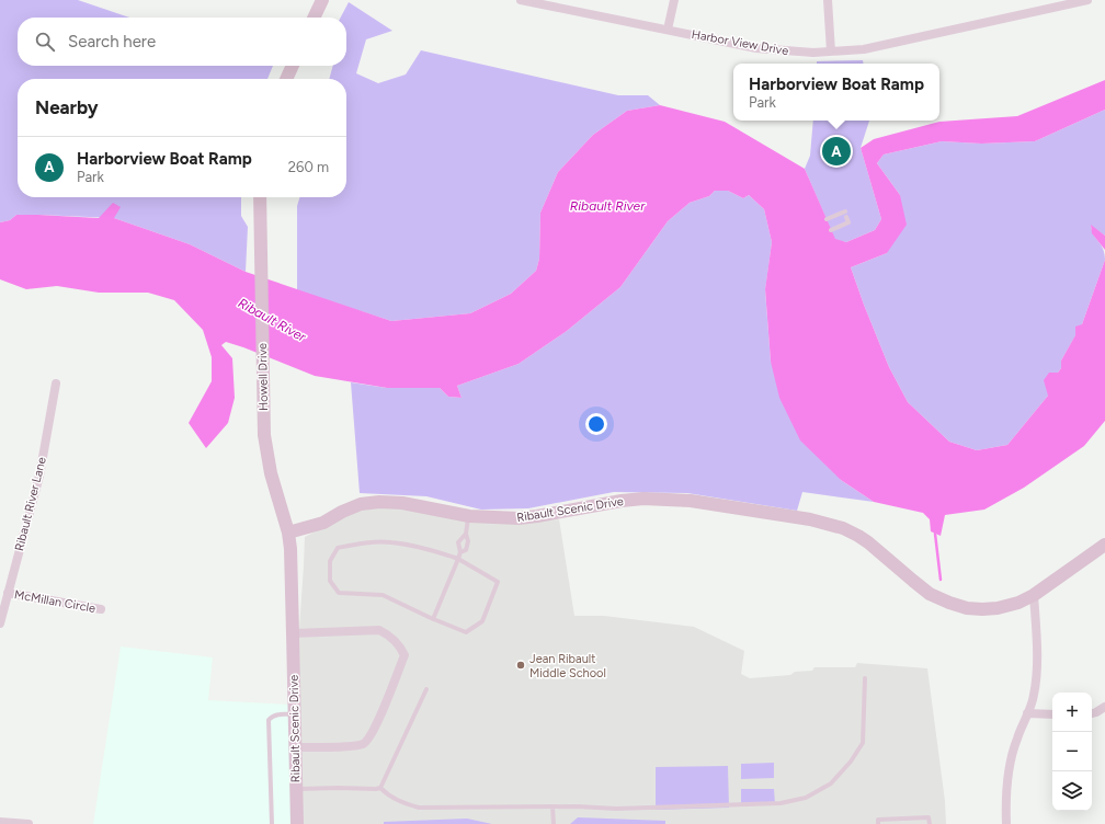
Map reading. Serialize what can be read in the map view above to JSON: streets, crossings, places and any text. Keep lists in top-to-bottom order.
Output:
{
  "streets": {
    "street": [
      "Harbor View Drive",
      "Howell Drive",
      "Ribault River Lane",
      "Ribault Scenic Drive",
      "McMillan Circle"
    ]
  },
  "crossings": [
    ["Howell Drive", "Ribault Scenic Drive"],
    ["Ribault River Lane", "McMillan Circle"]
  ],
  "water": ["Ribault River"],
  "places": ["Jean Ribault Middle School"],
  "page": {
    "search": "Search here",
    "popup": ["Harborview Boat Ramp", "Park"],
    "heading": "Nearby",
    "pins": "A",
    "list": [
      {
        "mark": "A",
        "name": "Harborview Boat Ramp",
        "note": "Park",
        "value": "260 m"
      }
    ],
    "map_buttons": ["+", "−"]
  }
}
